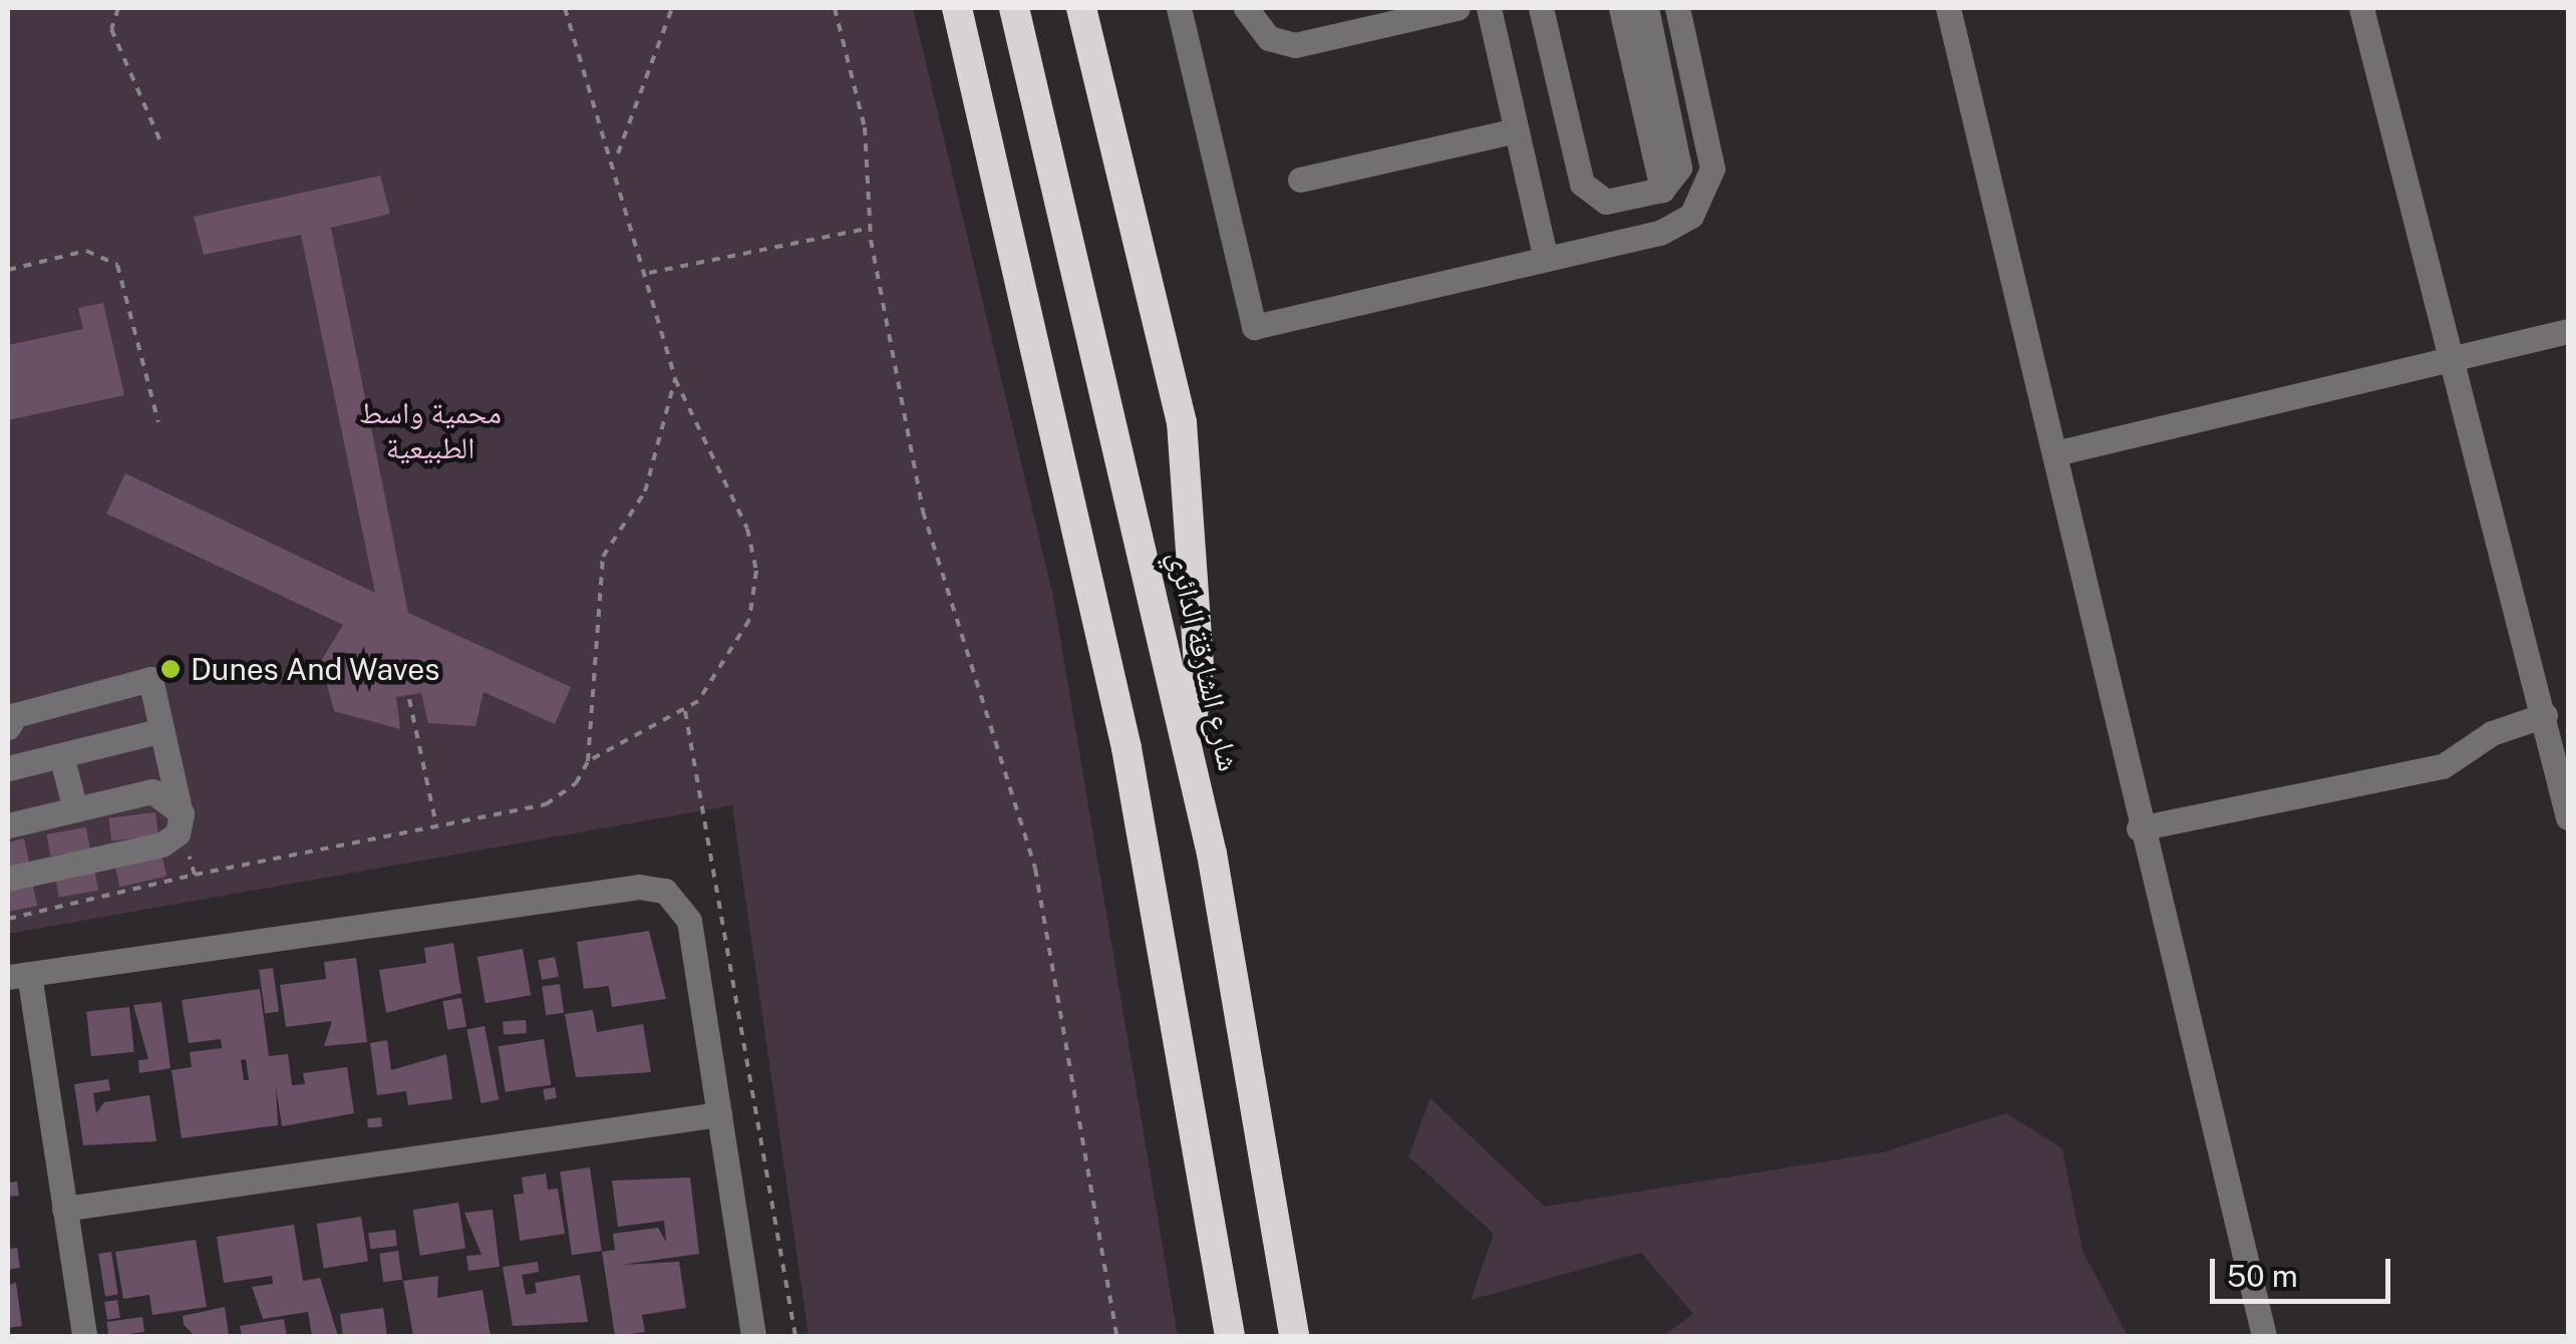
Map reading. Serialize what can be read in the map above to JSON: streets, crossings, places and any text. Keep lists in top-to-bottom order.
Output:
{
  "streets": {
    "highway": ["شارع الشارقة الدائري"]
  },
  "parks": ["محمية واسط الطبيعية"],
  "places": ["Dunes And Waves"],
  "scale_bar": "50 m"
}
